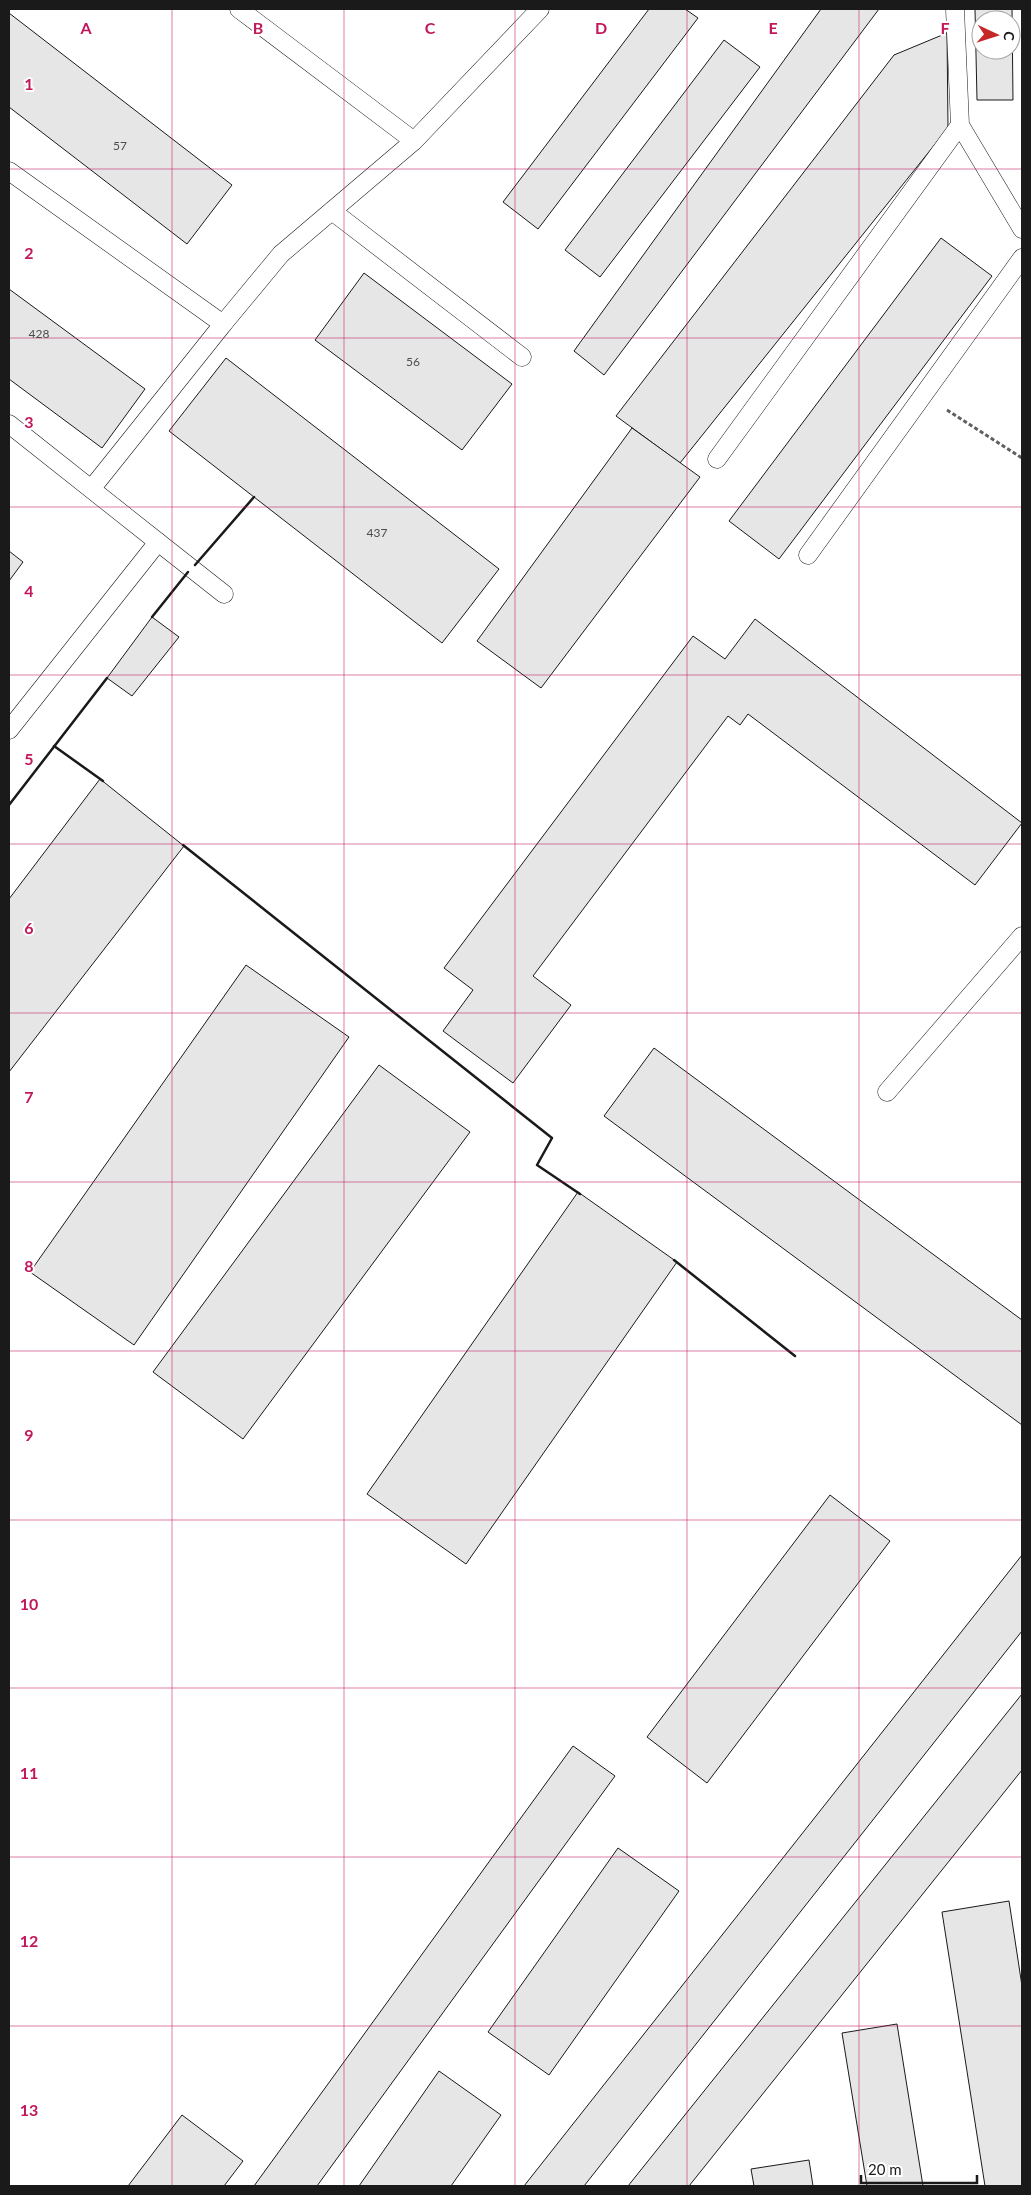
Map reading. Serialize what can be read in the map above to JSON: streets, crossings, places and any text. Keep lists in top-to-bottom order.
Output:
{
  "house_numbers": [
    "57",
    "428",
    "56",
    "437"
  ],
  "scale_bar": "20 m",
  "north": "right",
  "grid": {
    "columns": [
      "A",
      "B",
      "C",
      "D",
      "E",
      "F"
    ],
    "rows": [
      "1",
      "2",
      "3",
      "4",
      "5",
      "6",
      "7",
      "8",
      "9",
      "10",
      "11",
      "12",
      "13"
    ]
  }
}
